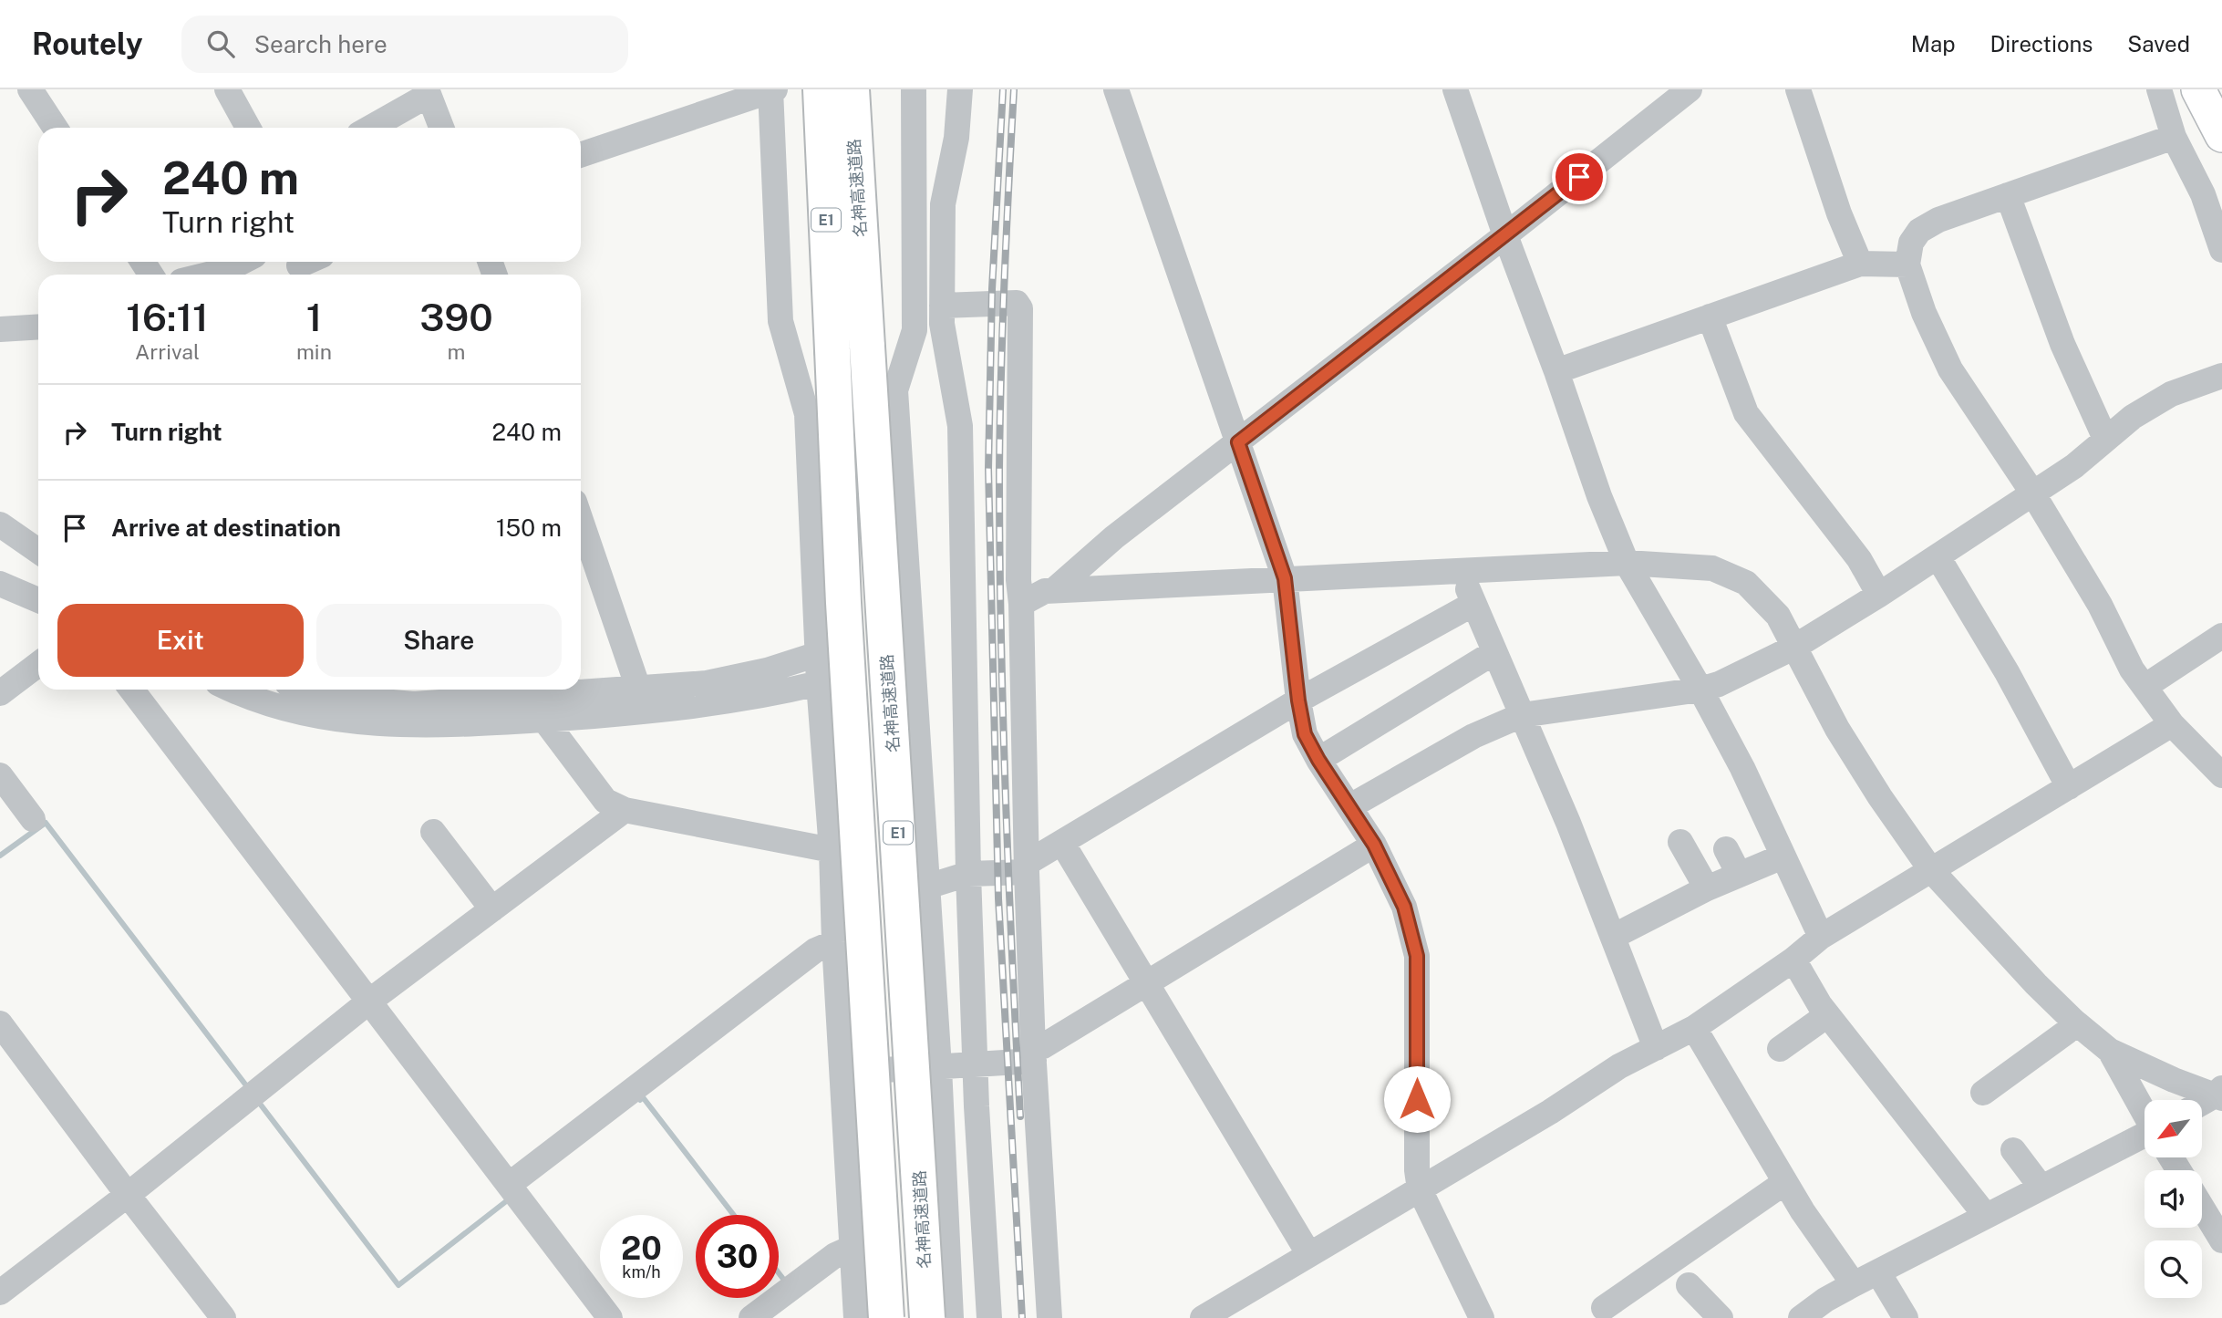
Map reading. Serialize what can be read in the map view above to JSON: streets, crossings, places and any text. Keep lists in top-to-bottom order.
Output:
{
  "streets": {
    "highway": ["名神高速道路", "E1"]
  },
  "north": "bottom left",
  "page": {
    "header": "Routely",
    "search": "Search here",
    "nav": ["Map", "Directions", "Saved"],
    "turn": ["240 m", "Turn right"],
    "eta": [
      "16:11",
      "Arrival",
      "1",
      "min",
      "390",
      "m"
    ],
    "list": [
      {
        "name": "Turn right",
        "value": "240 m"
      },
      {
        "name": "Arrive at destination",
        "value": "150 m"
      }
    ],
    "buttons": ["Exit", "Share"],
    "speed": "20 km/h",
    "limit": "30"
  }
}
